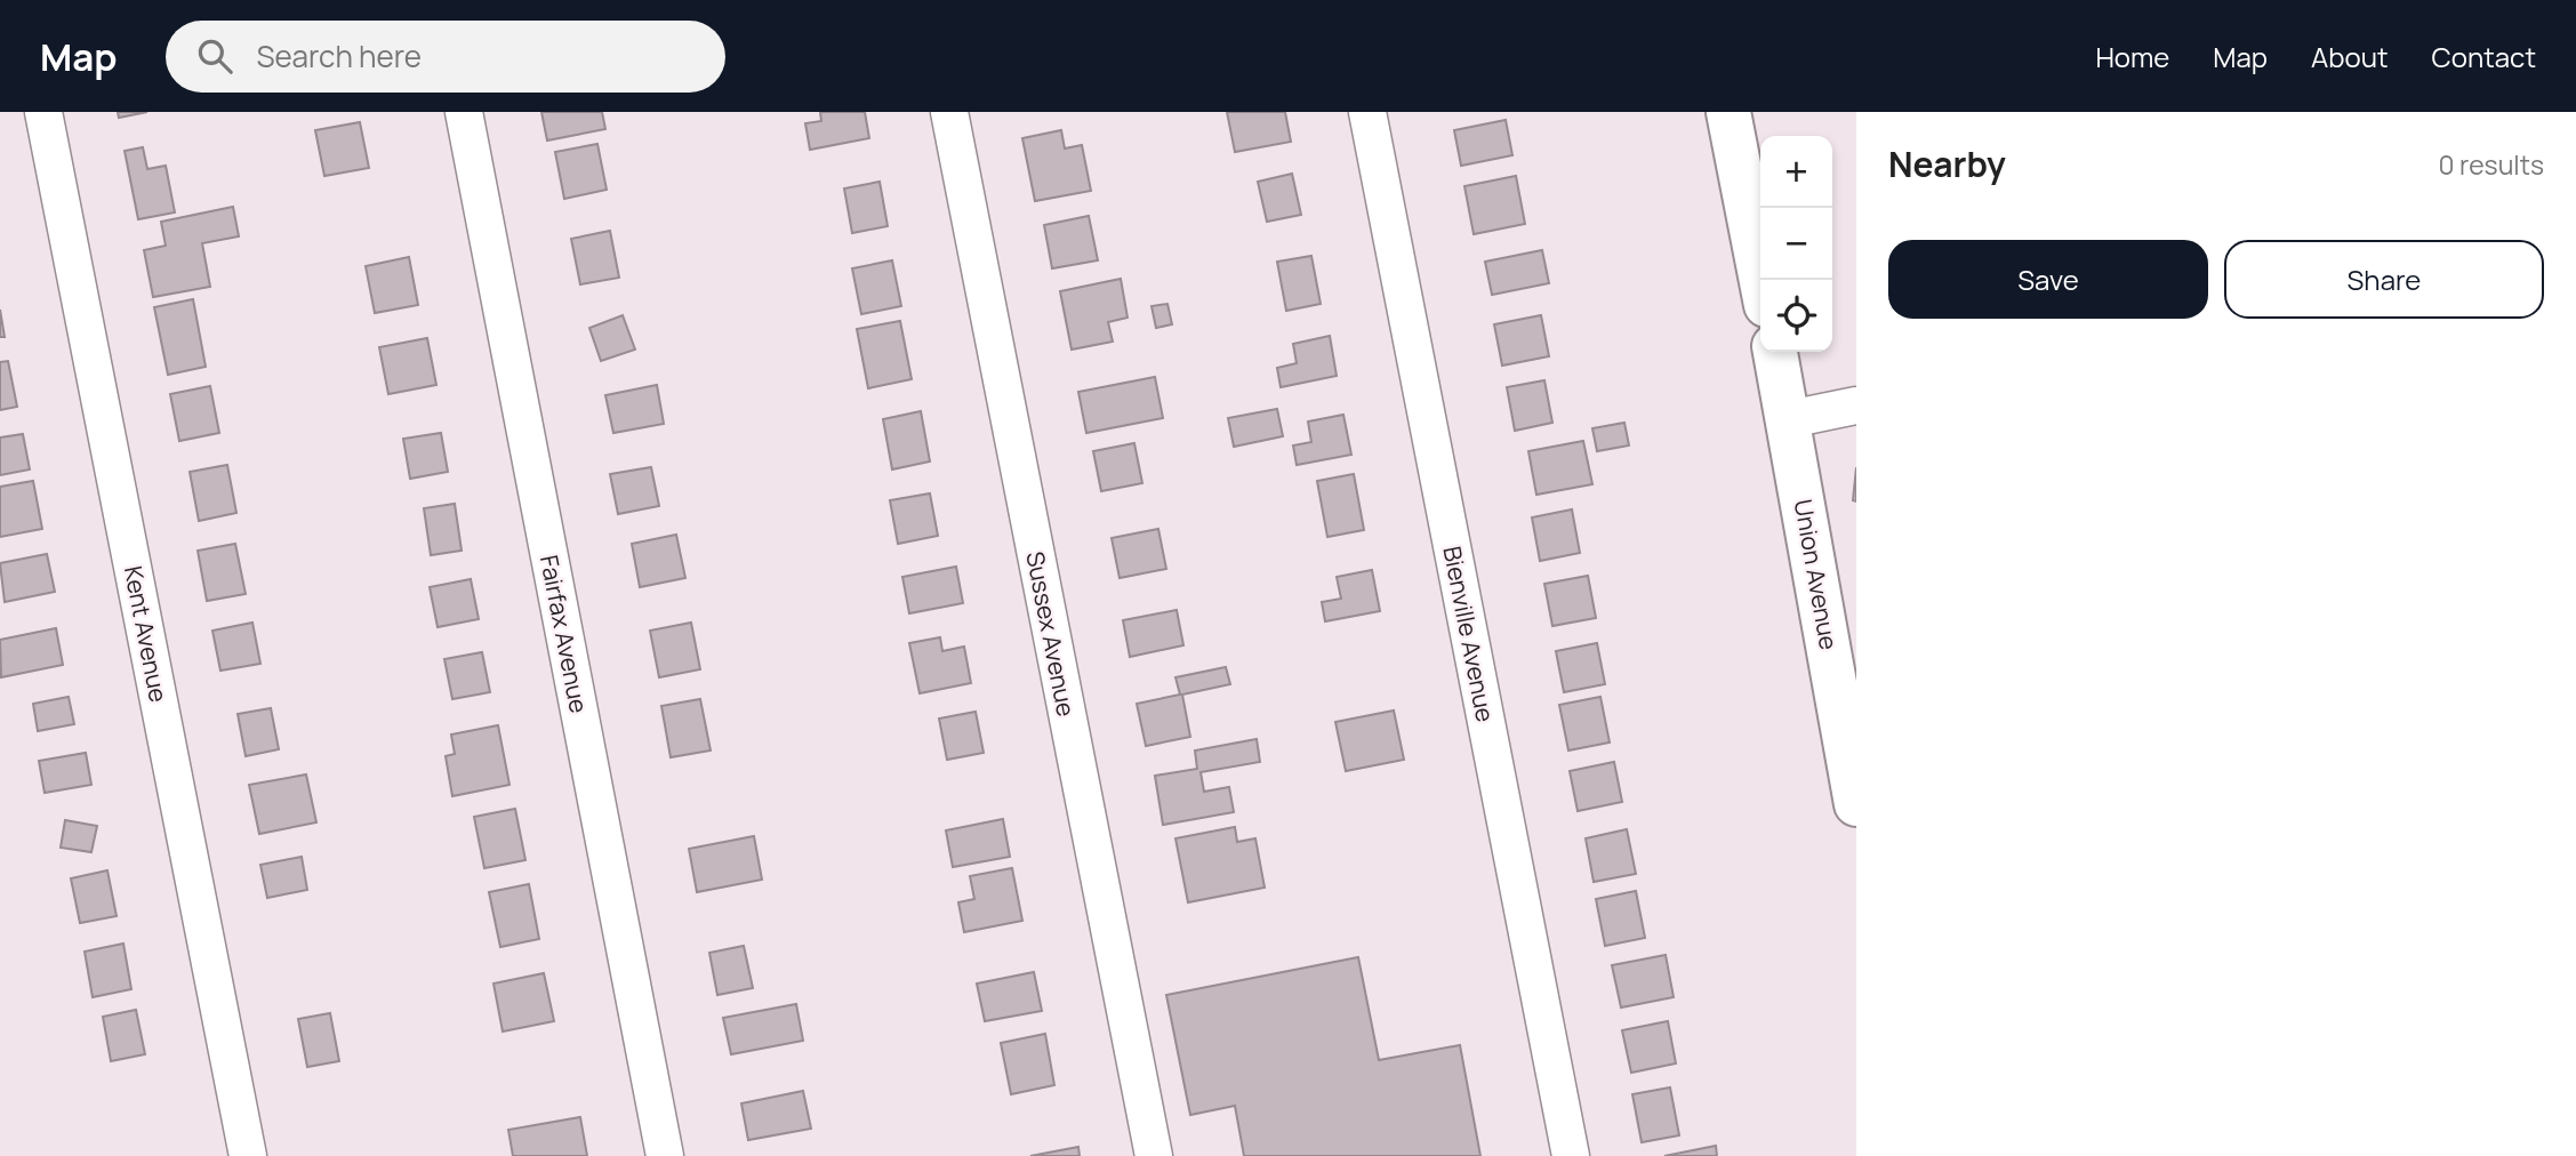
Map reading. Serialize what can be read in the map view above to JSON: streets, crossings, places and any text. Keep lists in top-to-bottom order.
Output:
{
  "streets": {
    "street": [
      "Union Avenue",
      "Kent Avenue",
      "Fairfax Avenue",
      "Sussex Avenue",
      "Bienville Avenue"
    ]
  },
  "page": {
    "header": "Map",
    "search": "Search here",
    "nav": [
      "Home",
      "Map",
      "About",
      "Contact"
    ],
    "heading": ["Nearby", "0 results"],
    "map_buttons": ["+", "−"],
    "buttons": ["Save", "Share"]
  }
}
